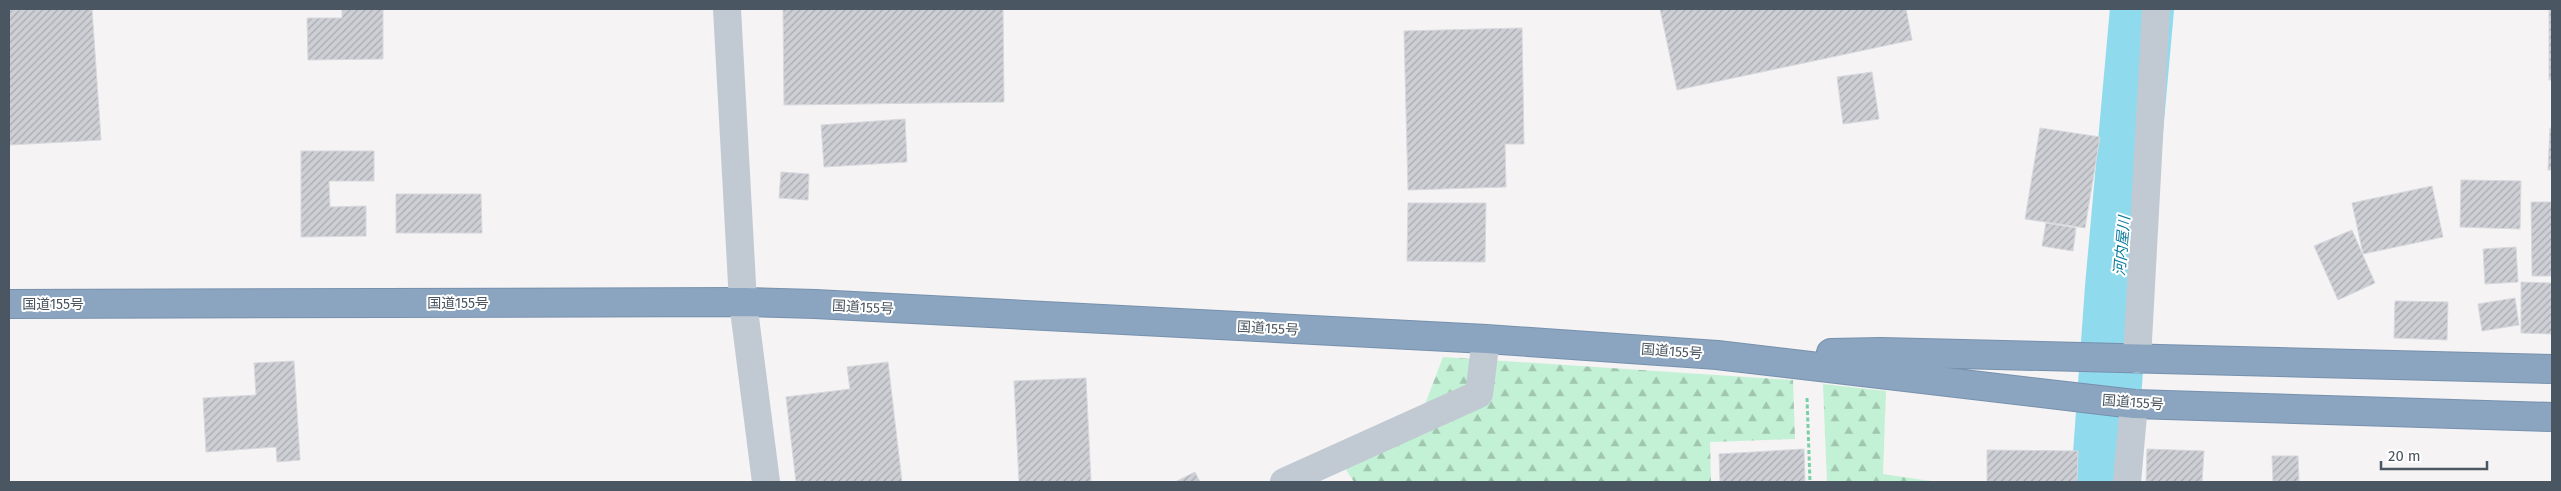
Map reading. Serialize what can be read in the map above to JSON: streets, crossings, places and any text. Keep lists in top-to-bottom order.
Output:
{
  "streets": {
    "highway": ["国道155号"]
  },
  "water": ["河内屋川"],
  "scale_bar": "20 m"
}
